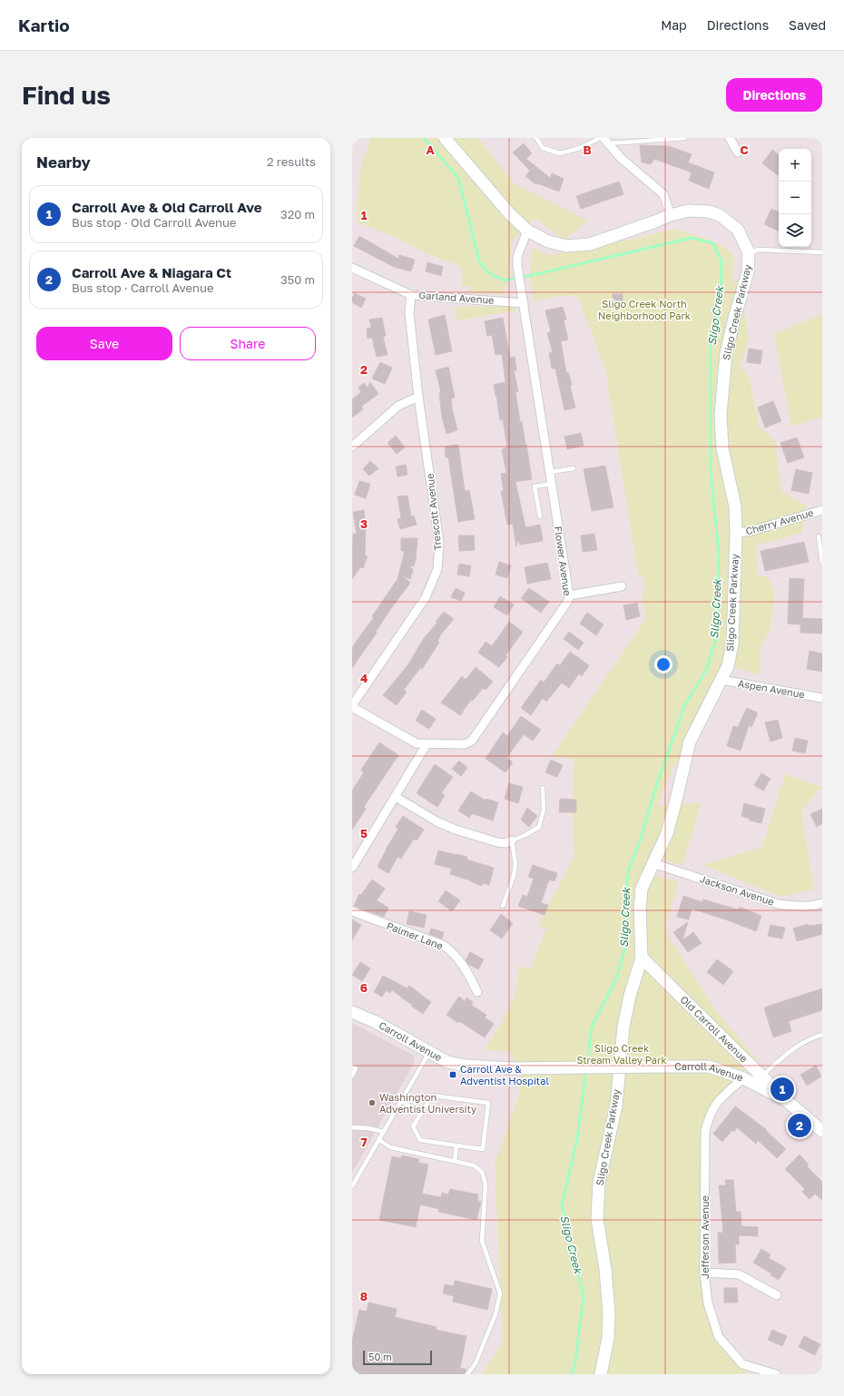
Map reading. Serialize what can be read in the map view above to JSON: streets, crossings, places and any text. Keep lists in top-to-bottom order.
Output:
{
  "streets": {
    "street": [
      "Garland Avenue",
      "Sligo Creek Parkway",
      "Trescott Avenue",
      "Cherry Avenue",
      "Flower Avenue",
      "Aspen Avenue",
      "Jackson Avenue",
      "Palmer Lane",
      "Old Carroll Avenue",
      "Carroll Avenue",
      "Jefferson Avenue"
    ]
  },
  "crossings": [
    ["Garland Avenue", "Trescott Avenue"],
    ["Garland Avenue", "Flower Avenue"],
    ["Sligo Creek Parkway", "Cherry Avenue"],
    ["Sligo Creek Parkway", "Flower Avenue"],
    ["Sligo Creek Parkway", "Aspen Avenue"],
    ["Sligo Creek Parkway", "Jackson Avenue"],
    ["Sligo Creek Parkway", "Old Carroll Avenue"],
    ["Old Carroll Avenue", "Carroll Avenue"],
    ["Carroll Avenue", "Jefferson Avenue"]
  ],
  "water": ["Sligo Creek"],
  "parks": ["Sligo Creek North Neighborhood Park", "Sligo Creek Stream Valley Park"],
  "places": {
    "transit": ["Carroll Ave & Adventist Hospital"],
    "other": ["Washington Adventist University"]
  },
  "scale_bar": "50 m",
  "page": {
    "header": "Kartio",
    "nav": ["Map", "Directions", "Saved"],
    "buttons": [
      "Directions",
      ["Save", "Share"]
    ],
    "title": "Find us",
    "heading": ["Nearby", "2 results"],
    "map_buttons": ["+", "−"],
    "list": [
      {
        "mark": "1",
        "name": "Carroll Ave & Old Carroll Ave",
        "note": "Bus stop · Old Carroll Avenue",
        "value": "320 m"
      },
      {
        "mark": "2",
        "name": "Carroll Ave & Niagara Ct",
        "note": "Bus stop · Carroll Avenue",
        "value": "350 m"
      }
    ],
    "pins": ["1", "2"],
    "scale": "50 m"
  },
  "grid": {
    "columns": ["A", "B", "C"],
    "rows": [
      "1",
      "2",
      "3",
      "4",
      "5",
      "6",
      "7",
      "8"
    ]
  }
}
